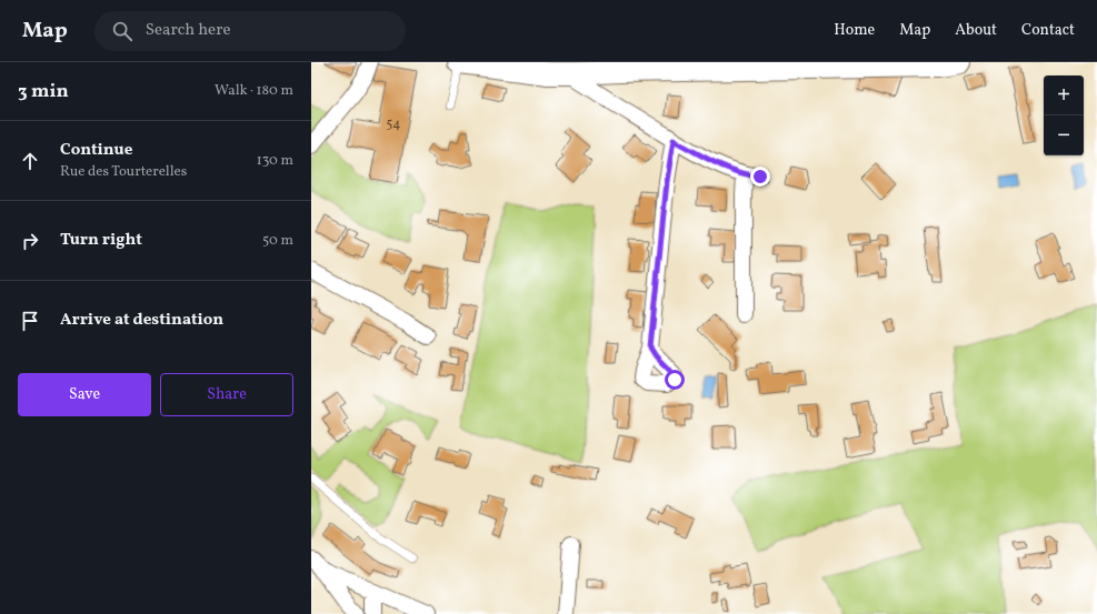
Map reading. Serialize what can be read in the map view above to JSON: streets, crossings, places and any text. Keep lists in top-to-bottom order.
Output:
{
  "house_numbers": ["54"],
  "page": {
    "header": "Map",
    "search": "Search here",
    "nav": [
      "Home",
      "Map",
      "About",
      "Contact"
    ],
    "heading": ["3 min", "Walk · 180 m"],
    "map_buttons": ["+", "−"],
    "list": [
      ["Continue", "Rue des Tourterelles", "130 m"],
      ["Turn right", "50 m"],
      "Arrive at destination"
    ],
    "buttons": ["Save", "Share"]
  }
}
